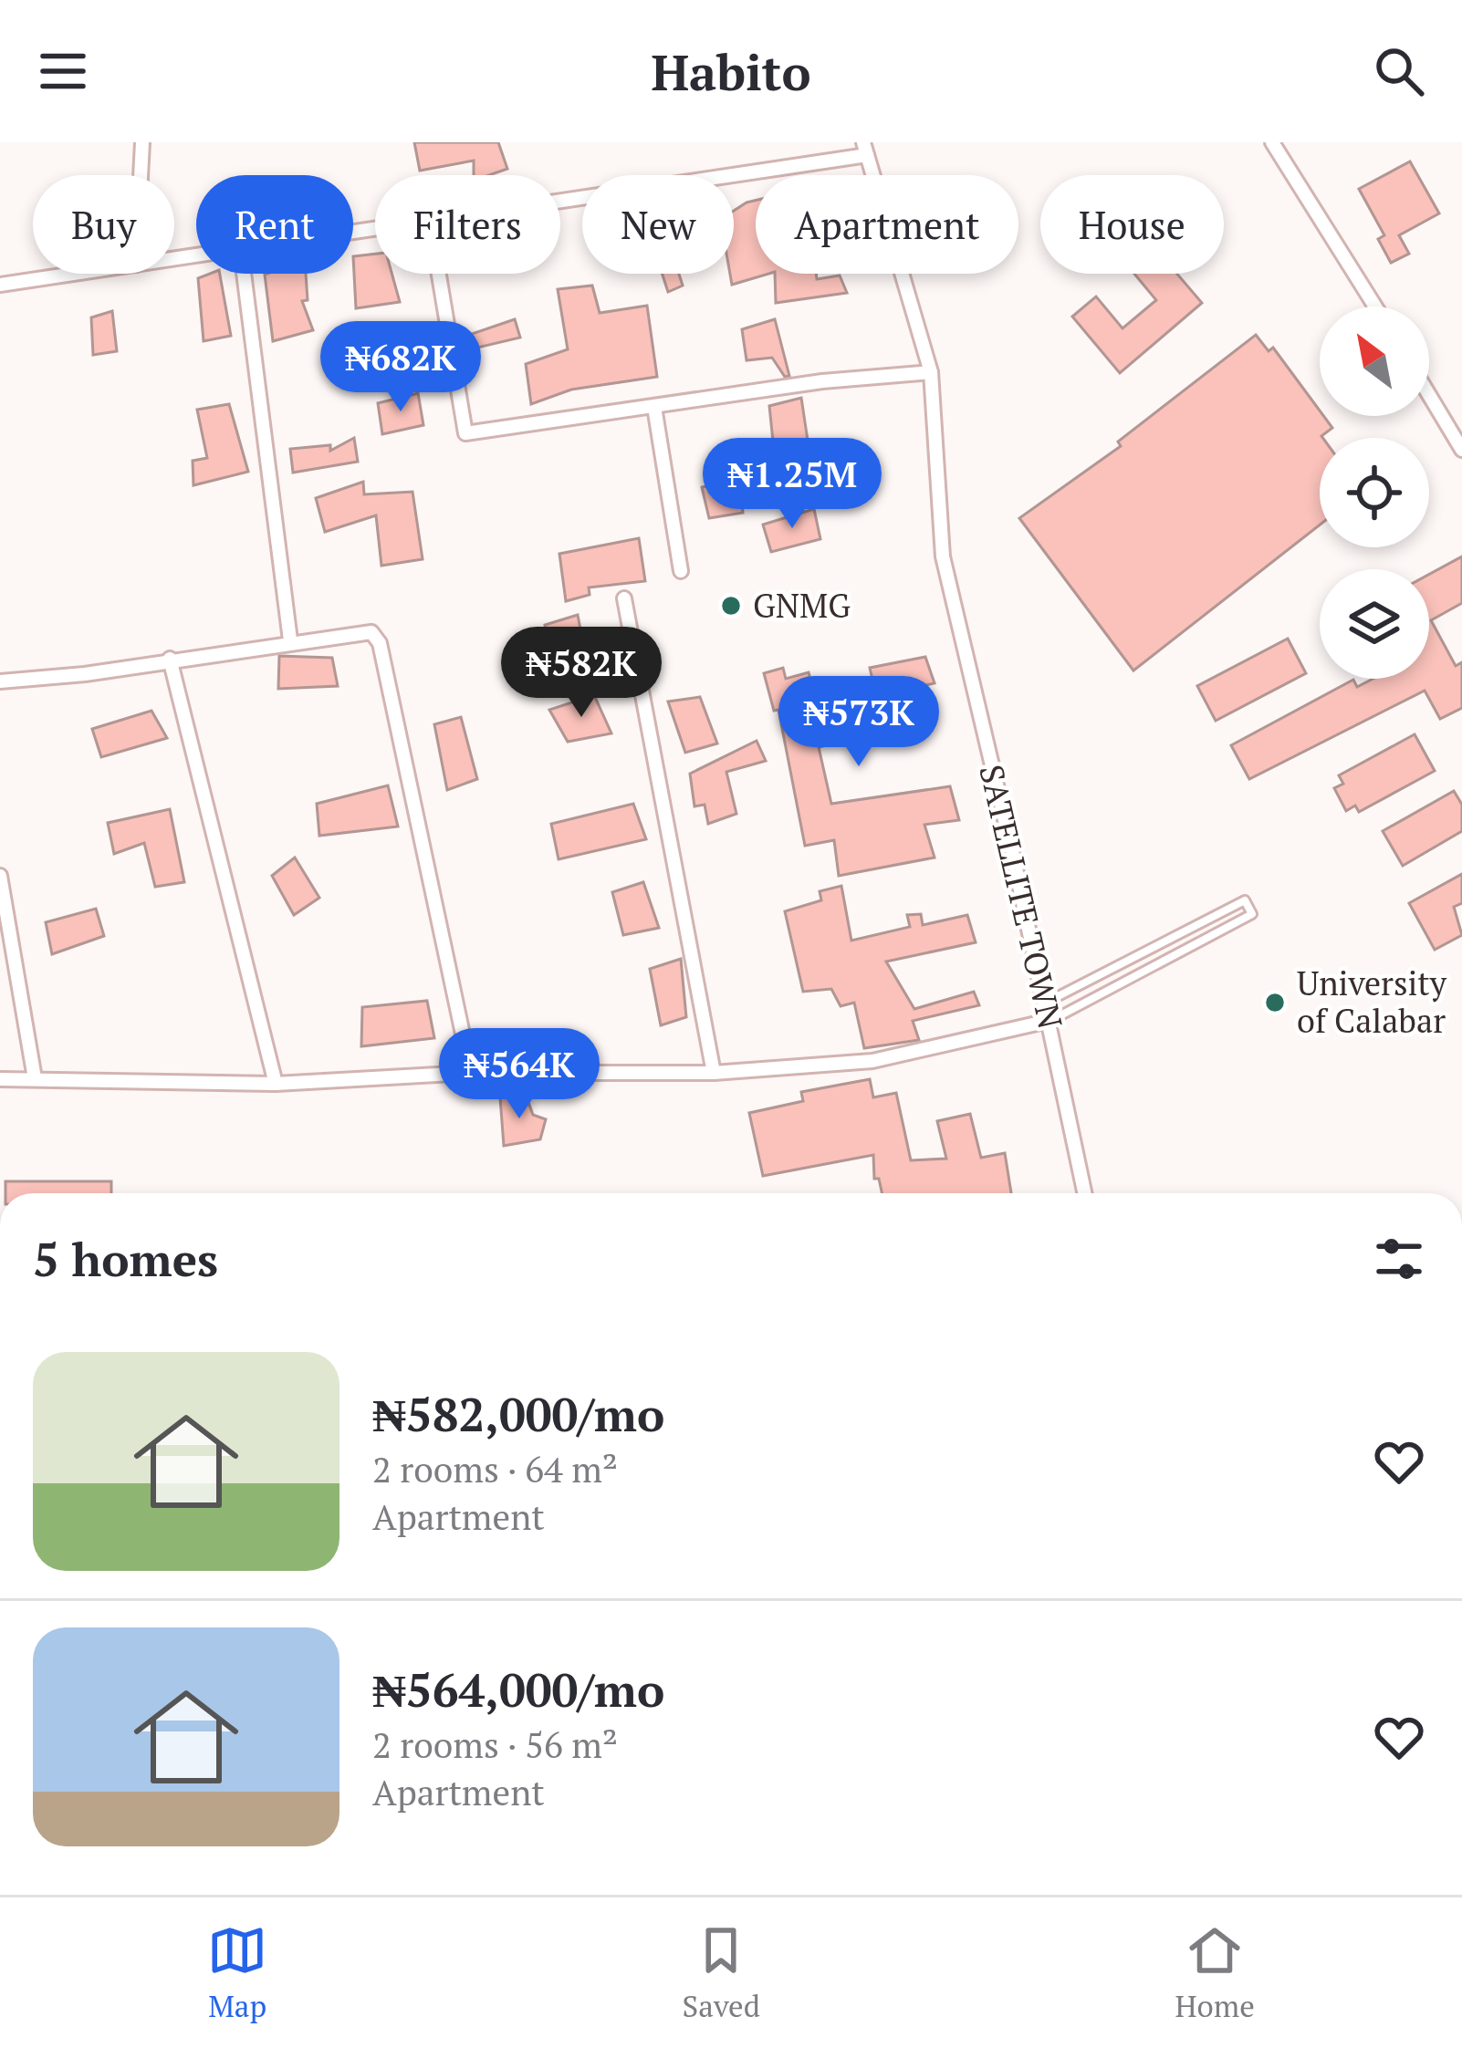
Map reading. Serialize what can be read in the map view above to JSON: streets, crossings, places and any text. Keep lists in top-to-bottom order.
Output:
{
  "streets": {
    "street": ["SATELLITE TOWN"]
  },
  "places": ["GNMG", "University of Calabar"],
  "north": "top left",
  "page": {
    "header": "Habito",
    "chip": [
      "Buy",
      "Rent",
      "Filters",
      "New",
      "Apartment",
      "House"
    ],
    "price": [
      "₦682K",
      "₦1.25M",
      "₦582K",
      "₦573K",
      "₦564K"
    ],
    "heading": "5 homes",
    "list": [
      {
        "name": "₦582,000/mo",
        "note": "2 rooms · 64 m² · Apartment"
      },
      {
        "name": "₦564,000/mo",
        "note": "2 rooms · 56 m² · Apartment"
      }
    ],
    "tabs": ["Map", "Saved", "Home"]
  }
}
